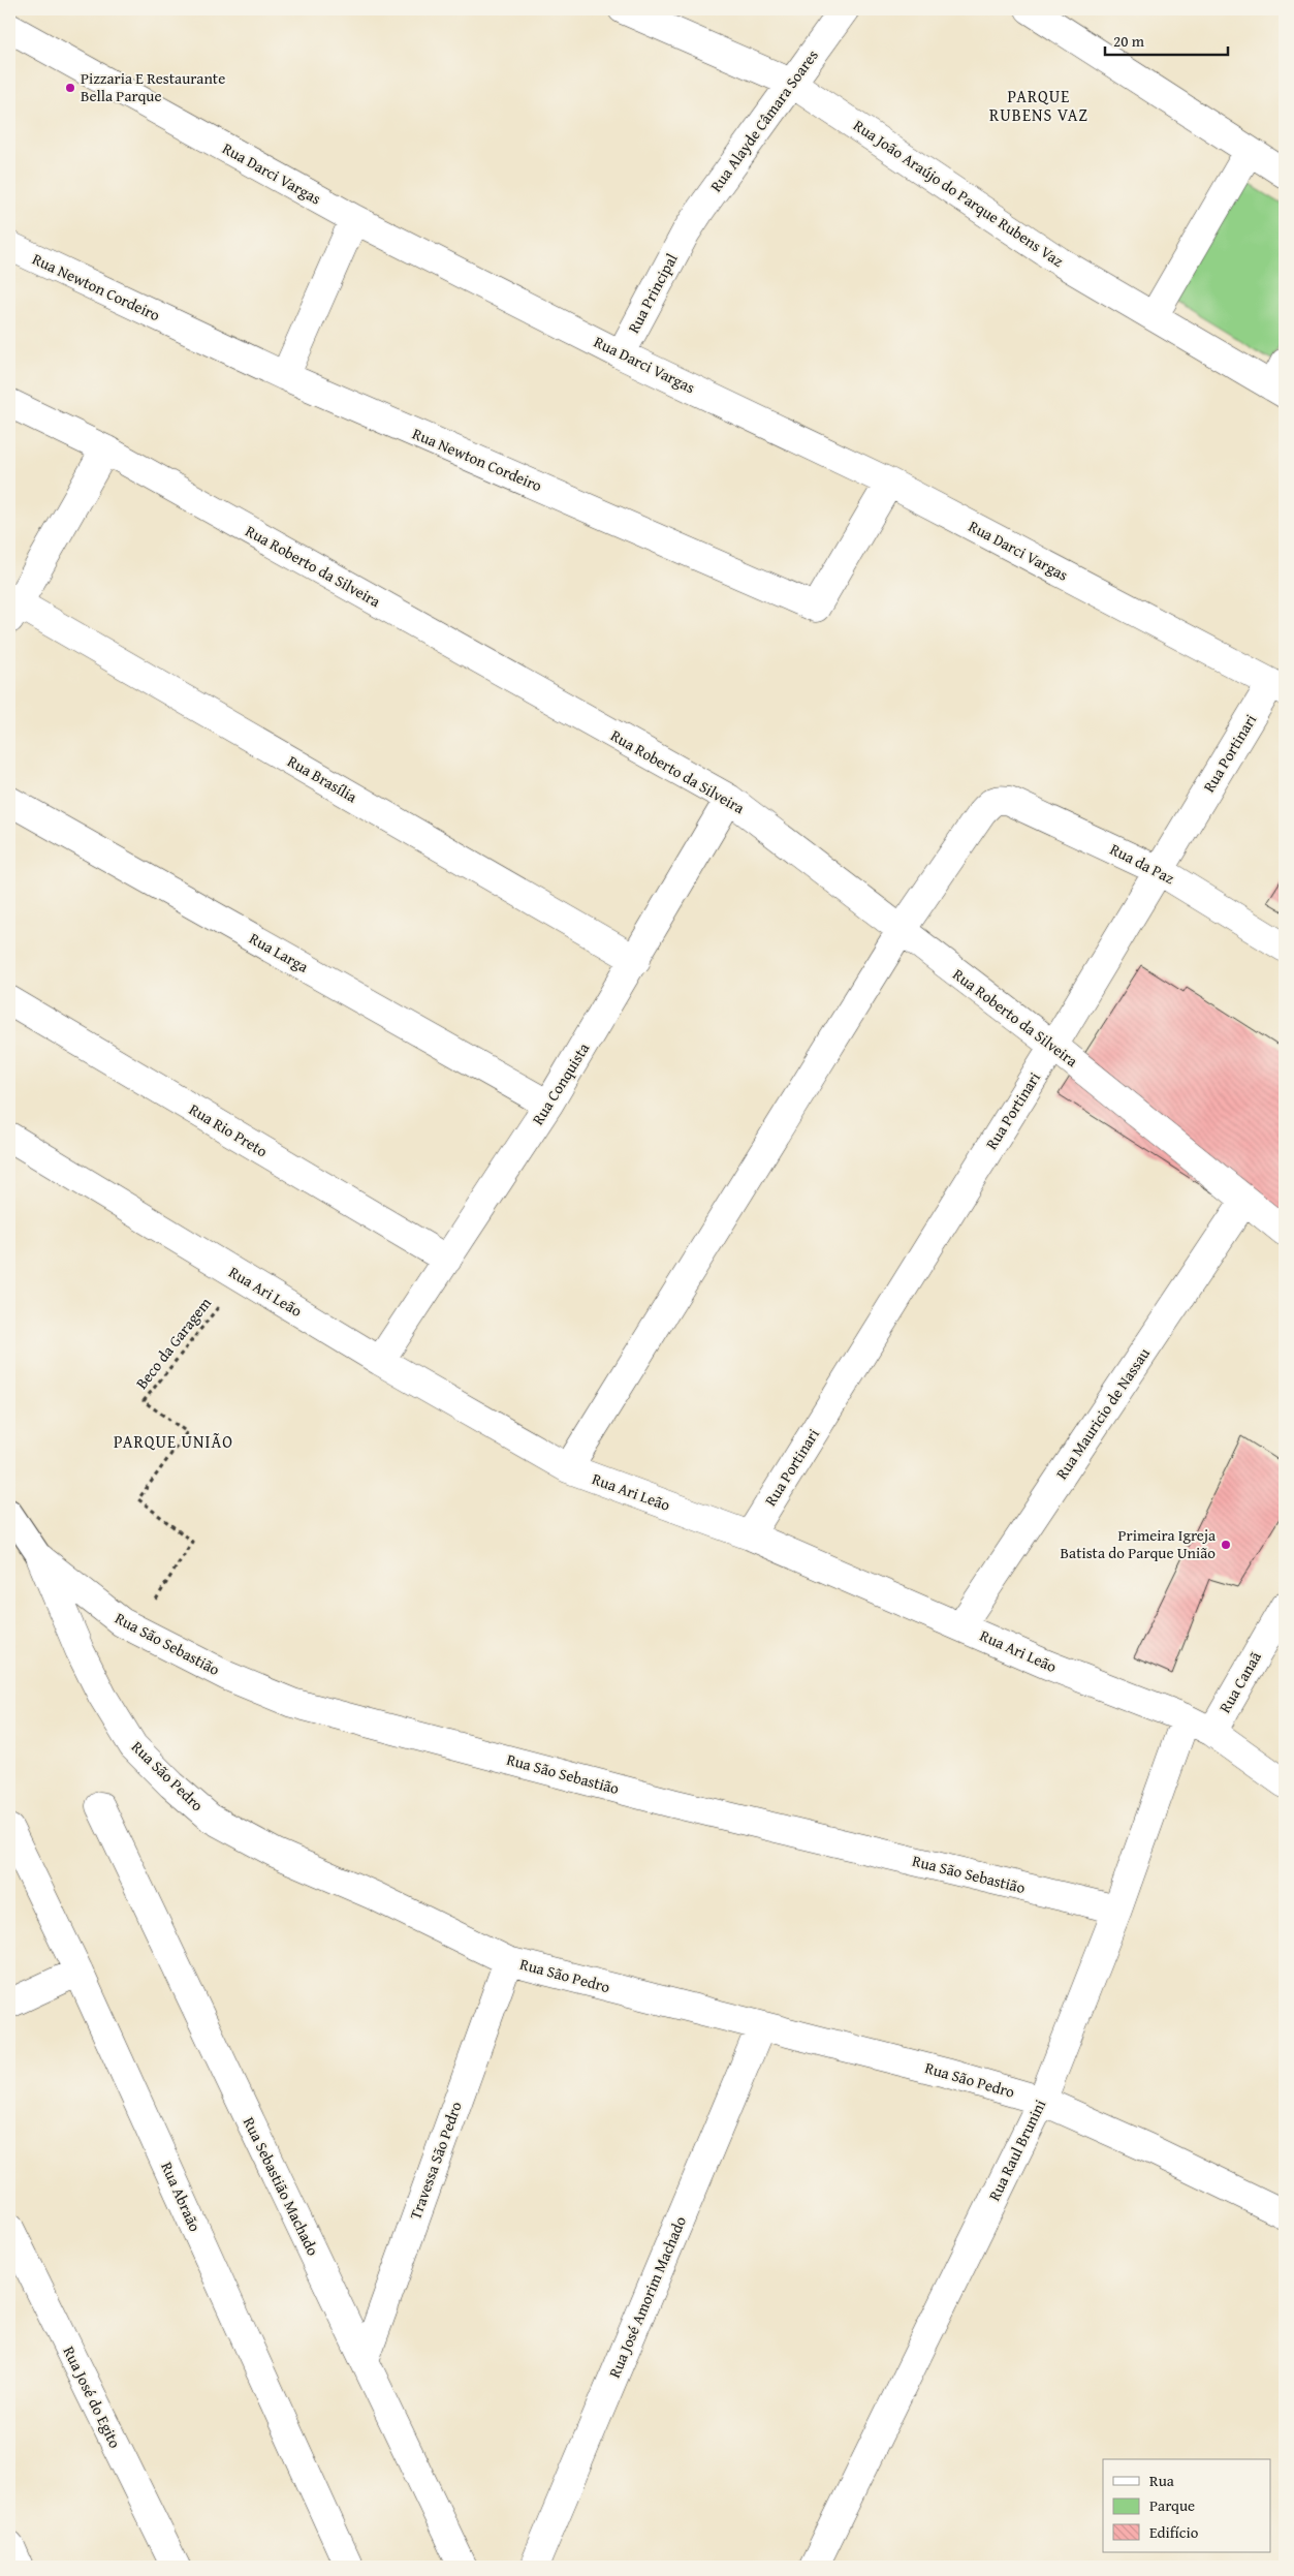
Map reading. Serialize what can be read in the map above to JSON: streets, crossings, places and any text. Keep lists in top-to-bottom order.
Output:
{
  "streets": {
    "street": [
      "Rua Alayde Câmara Soares",
      "Rua Darci Vargas",
      "Rua João Araújo do Parque Rubens Vaz",
      "Rua Newton Cordeiro",
      "Rua Principal",
      "Rua Roberto da Silveira",
      "Rua Portinari",
      "Rua Brasília",
      "Rua da Paz",
      "Rua Larga",
      "Rua Conquista",
      "Rua Rio Preto",
      "Rua Ari Leão",
      "Rua Mauricio de Nassau",
      "Rua São Sebastião",
      "Rua Canaã",
      "Rua São Pedro",
      "Rua Raul Brunini",
      "Travessa São Pedro",
      "Rua Sebastião Machado",
      "Rua Abraão",
      "Rua José Amorim Machado",
      "Rua José do Egito"
    ],
    "path": ["Beco da Garagem"]
  },
  "crossings": [
    ["Rua Alayde Câmara Soares", "Rua João Araújo do Parque Rubens Vaz"],
    ["Rua Alayde Câmara Soares", "Rua Principal"],
    ["Rua Darci Vargas", "Rua Newton Cordeiro"],
    ["Rua Darci Vargas", "Rua Principal"],
    ["Rua Darci Vargas", "Rua Portinari"],
    ["Rua Roberto da Silveira", "Rua Portinari"],
    ["Rua Roberto da Silveira", "Rua da Paz"],
    ["Rua Roberto da Silveira", "Rua Conquista"],
    ["Rua Roberto da Silveira", "Rua Mauricio de Nassau"],
    ["Rua Portinari", "Rua da Paz"],
    ["Rua Portinari", "Rua Ari Leão"],
    ["Rua Brasília", "Rua Conquista"],
    ["Rua Larga", "Rua Conquista"],
    ["Rua Conquista", "Rua Rio Preto"],
    ["Rua Conquista", "Rua Ari Leão"],
    ["Rua Ari Leão", "Beco da Garagem"],
    ["Rua Ari Leão", "Rua Mauricio de Nassau"],
    ["Rua Ari Leão", "Rua Canaã"],
    ["Rua Ari Leão", "Rua Raul Brunini"],
    ["Beco da Garagem", "Rua São Sebastião"],
    ["Rua São Sebastião", "Rua São Pedro"],
    ["Rua São Sebastião", "Rua Raul Brunini"],
    ["Rua São Pedro", "Rua Raul Brunini"],
    ["Rua São Pedro", "Travessa São Pedro"],
    ["Rua São Pedro", "Rua José Amorim Machado"],
    ["Travessa São Pedro", "Rua Sebastião Machado"]
  ],
  "districts": ["PARQUE RUBENS VAZ", "PARQUE UNIÃO"],
  "places": ["Pizzaria E Restaurante Bella Parque", "Primeira Igreja Batista do Parque União"],
  "legend": ["Rua", "Parque", "Edifício"],
  "scale_bar": "20 m"
}
